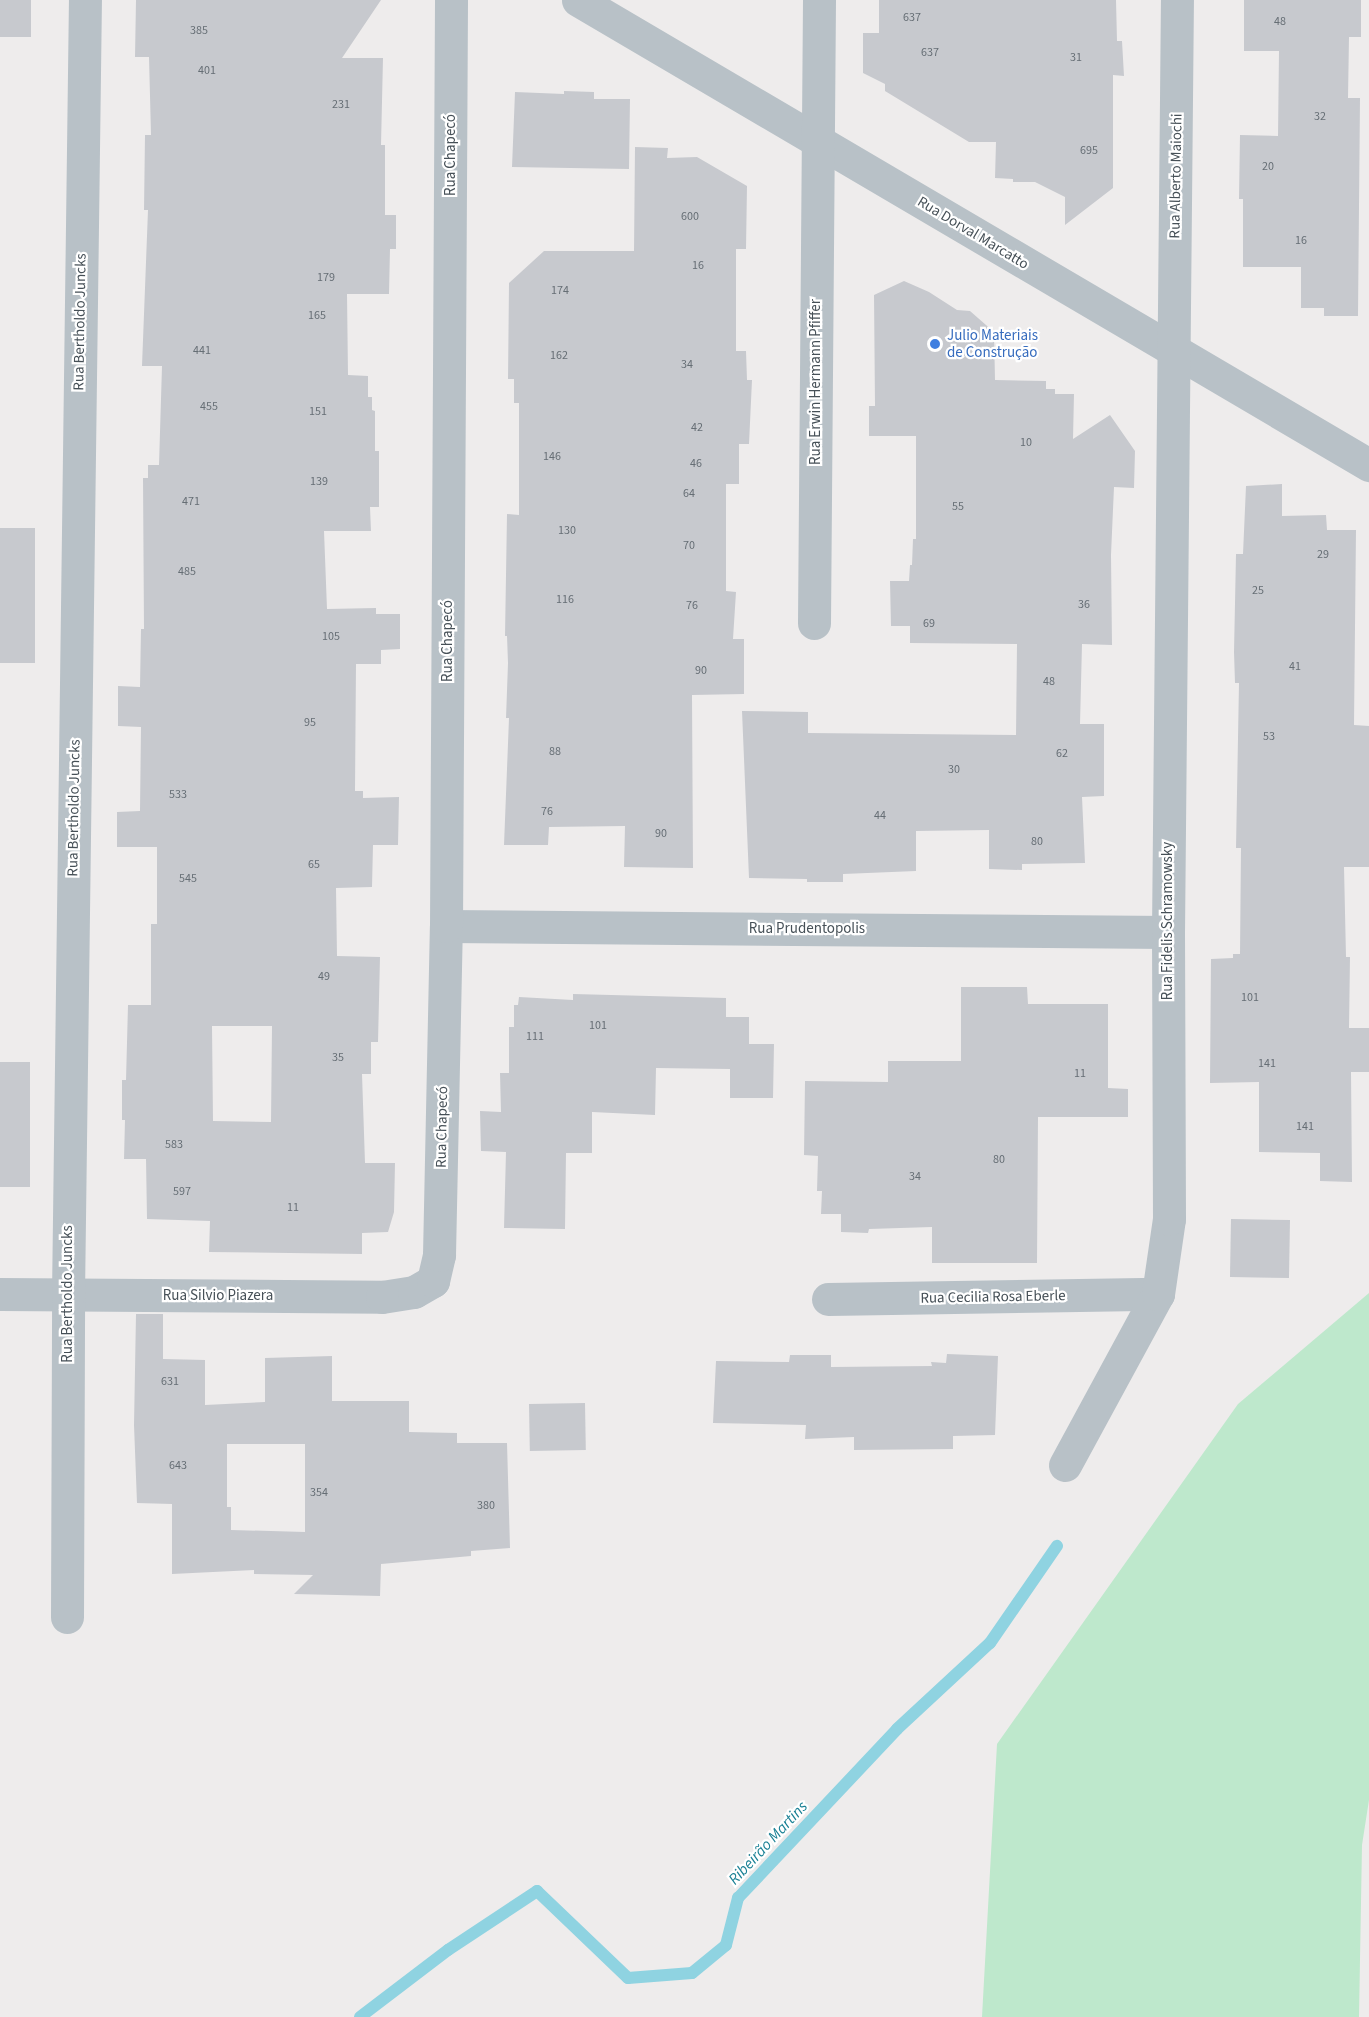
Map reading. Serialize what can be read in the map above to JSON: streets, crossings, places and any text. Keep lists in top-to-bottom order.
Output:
{
  "streets": {
    "street": [
      "Rua Chapecó",
      "Rua Alberto Maiochi",
      "Rua Dorval Marcatto",
      "Rua Bertholdo Juncks",
      "Rua Erwin Hermann Pfiffer",
      "Rua Fidelis Schramowsky",
      "Rua Prudentopolis",
      "Rua Silvio Piazera",
      "Rua Cecilia Rosa Eberle"
    ]
  },
  "crossings": [
    ["Rua Chapecó", "Rua Prudentopolis"],
    ["Rua Chapecó", "Rua Silvio Piazera"],
    ["Rua Alberto Maiochi", "Rua Dorval Marcatto"],
    ["Rua Alberto Maiochi", "Rua Fidelis Schramowsky"],
    ["Rua Dorval Marcatto", "Rua Erwin Hermann Pfiffer"],
    ["Rua Dorval Marcatto", "Rua Fidelis Schramowsky"],
    ["Rua Bertholdo Juncks", "Rua Silvio Piazera"],
    ["Rua Fidelis Schramowsky", "Rua Prudentopolis"],
    ["Rua Fidelis Schramowsky", "Rua Cecilia Rosa Eberle"]
  ],
  "water": ["Ribeirão Martins"],
  "places": ["Julio Materiais de Construção"],
  "house_numbers": [
    "637",
    "48",
    "385",
    "637",
    "31",
    "401",
    "231",
    "32",
    "695",
    "20",
    "600",
    "16",
    "16",
    "179",
    "174",
    "165",
    "441",
    "162",
    "34",
    "455",
    "151",
    "42",
    "10",
    "146",
    "46",
    "139",
    "64",
    "471",
    "55",
    "130",
    "70",
    "29",
    "485",
    "25",
    "116",
    "36",
    "76",
    "69",
    "105",
    "41",
    "90",
    "48",
    "95",
    "53",
    "88",
    "62",
    "30",
    "533",
    "76",
    "44",
    "90",
    "80",
    "65",
    "545",
    "49",
    "101",
    "101",
    "111",
    "35",
    "141",
    "11",
    "141",
    "583",
    "80",
    "34",
    "597",
    "11",
    "631",
    "643",
    "354",
    "380"
  ]
}
